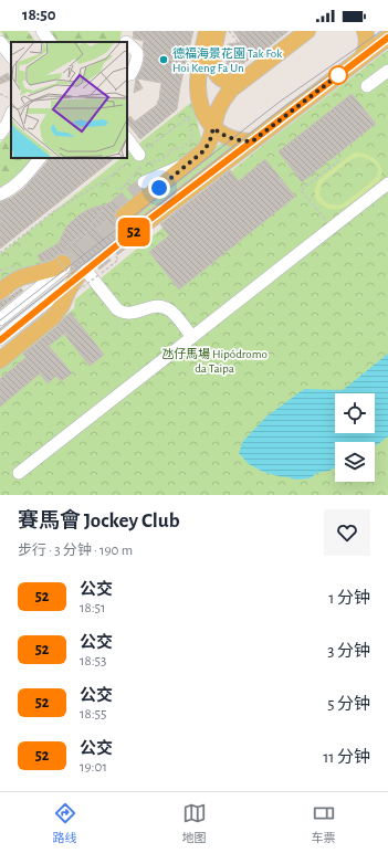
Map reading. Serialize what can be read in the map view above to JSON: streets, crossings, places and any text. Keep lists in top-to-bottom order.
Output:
{
  "parks": ["氹仔馬場 Hipódromo da Taipa"],
  "places": ["德福海景花園 Tak Fok Hoi Keng Fa Un"],
  "lines": ["bus line 52"],
  "page": {
    "status": "18:50",
    "on_map": "52",
    "heading": ["賽馬會 Jockey Club", "步行 · 3 分钟 · 190 m"],
    "list": [
      {
        "mark": "52",
        "name": "公交",
        "note": "18:51",
        "value": "1 分钟"
      },
      {
        "mark": "52",
        "name": "公交",
        "note": "18:53",
        "value": "3 分钟"
      },
      {
        "mark": "52",
        "name": "公交",
        "note": "18:55",
        "value": "5 分钟"
      },
      {
        "mark": "52",
        "name": "公交",
        "note": "19:01",
        "value": "11 分钟"
      }
    ],
    "tabs": ["路线", "地图", "车票"]
  }
}
